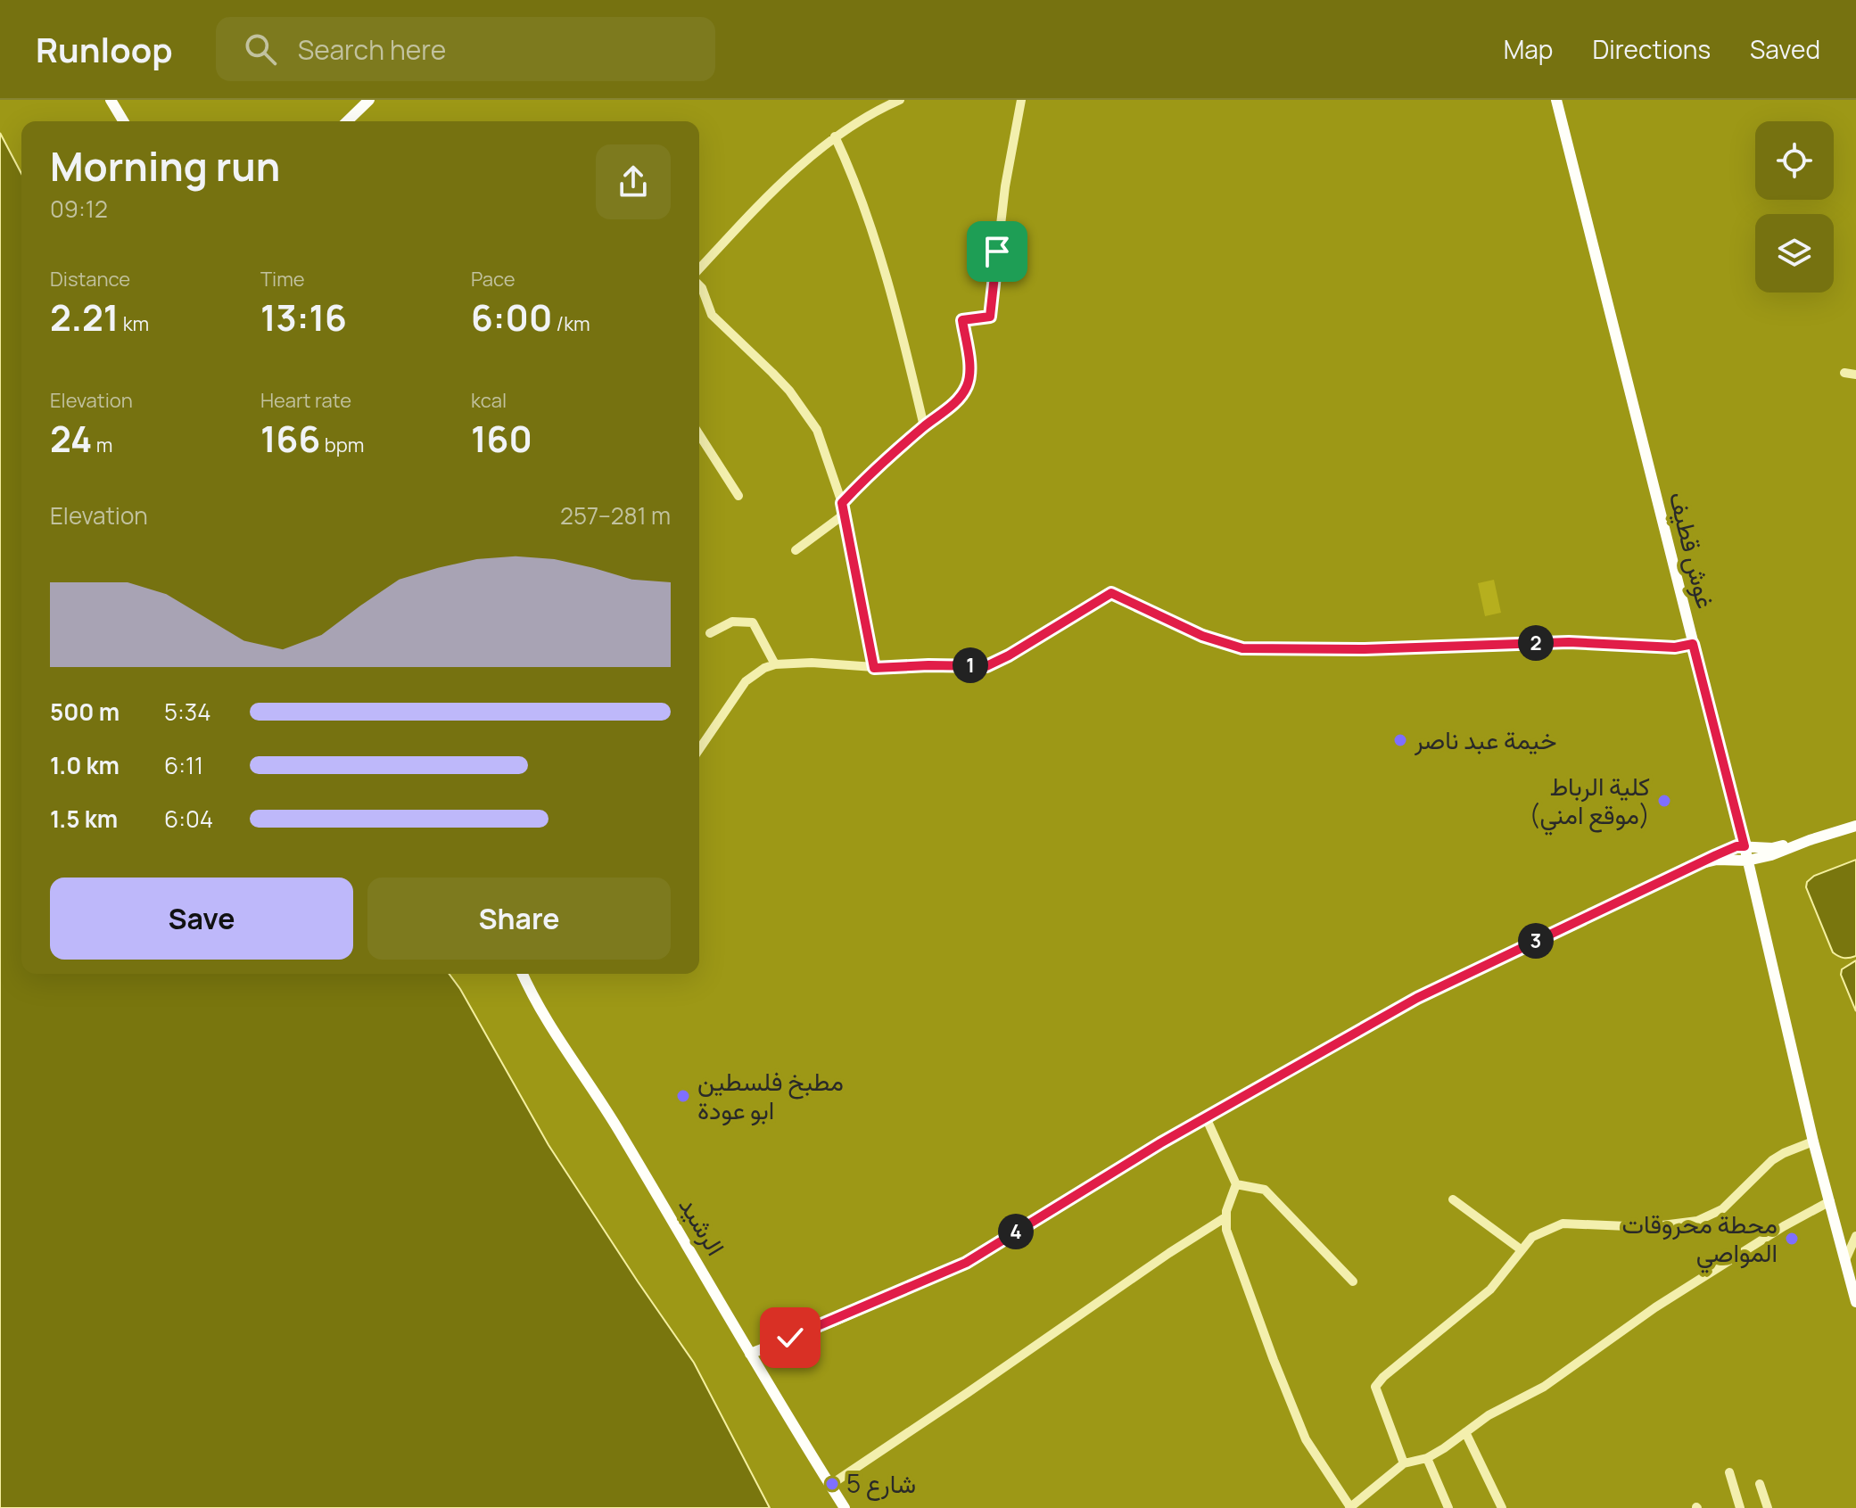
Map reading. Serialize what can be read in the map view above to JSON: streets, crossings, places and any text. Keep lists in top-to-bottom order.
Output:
{
  "streets": {
    "main road": ["غوش قطيف", "الرشيد"]
  },
  "places": [
    "خيمة عبد ناصر",
    "كلية الرباط (موقع امني)",
    "مطبخ فلسطين ابو عودة",
    "محطة محروقات المواصي",
    "شارع 5"
  ],
  "page": {
    "header": "Runloop",
    "search": "Search here",
    "nav": ["Map", "Directions", "Saved"],
    "heading": ["Morning run", "09:12"],
    "stats": [
      ["Distance", "2.21 km"],
      ["Time", "13:16"],
      ["Pace", "6:00 /km"],
      ["Elevation", "24 m"],
      ["Heart rate", "166 bpm"],
      ["kcal", "160"]
    ],
    "chart": ["Elevation", "257–281 m"],
    "pins": [
      "2",
      "1",
      "3",
      "4"
    ],
    "list": [
      {
        "name": "500 m",
        "note": "5:34"
      },
      {
        "name": "1.0 km",
        "note": "6:11"
      },
      {
        "name": "1.5 km",
        "note": "6:04"
      }
    ],
    "buttons": ["Save", "Share"]
  }
}
